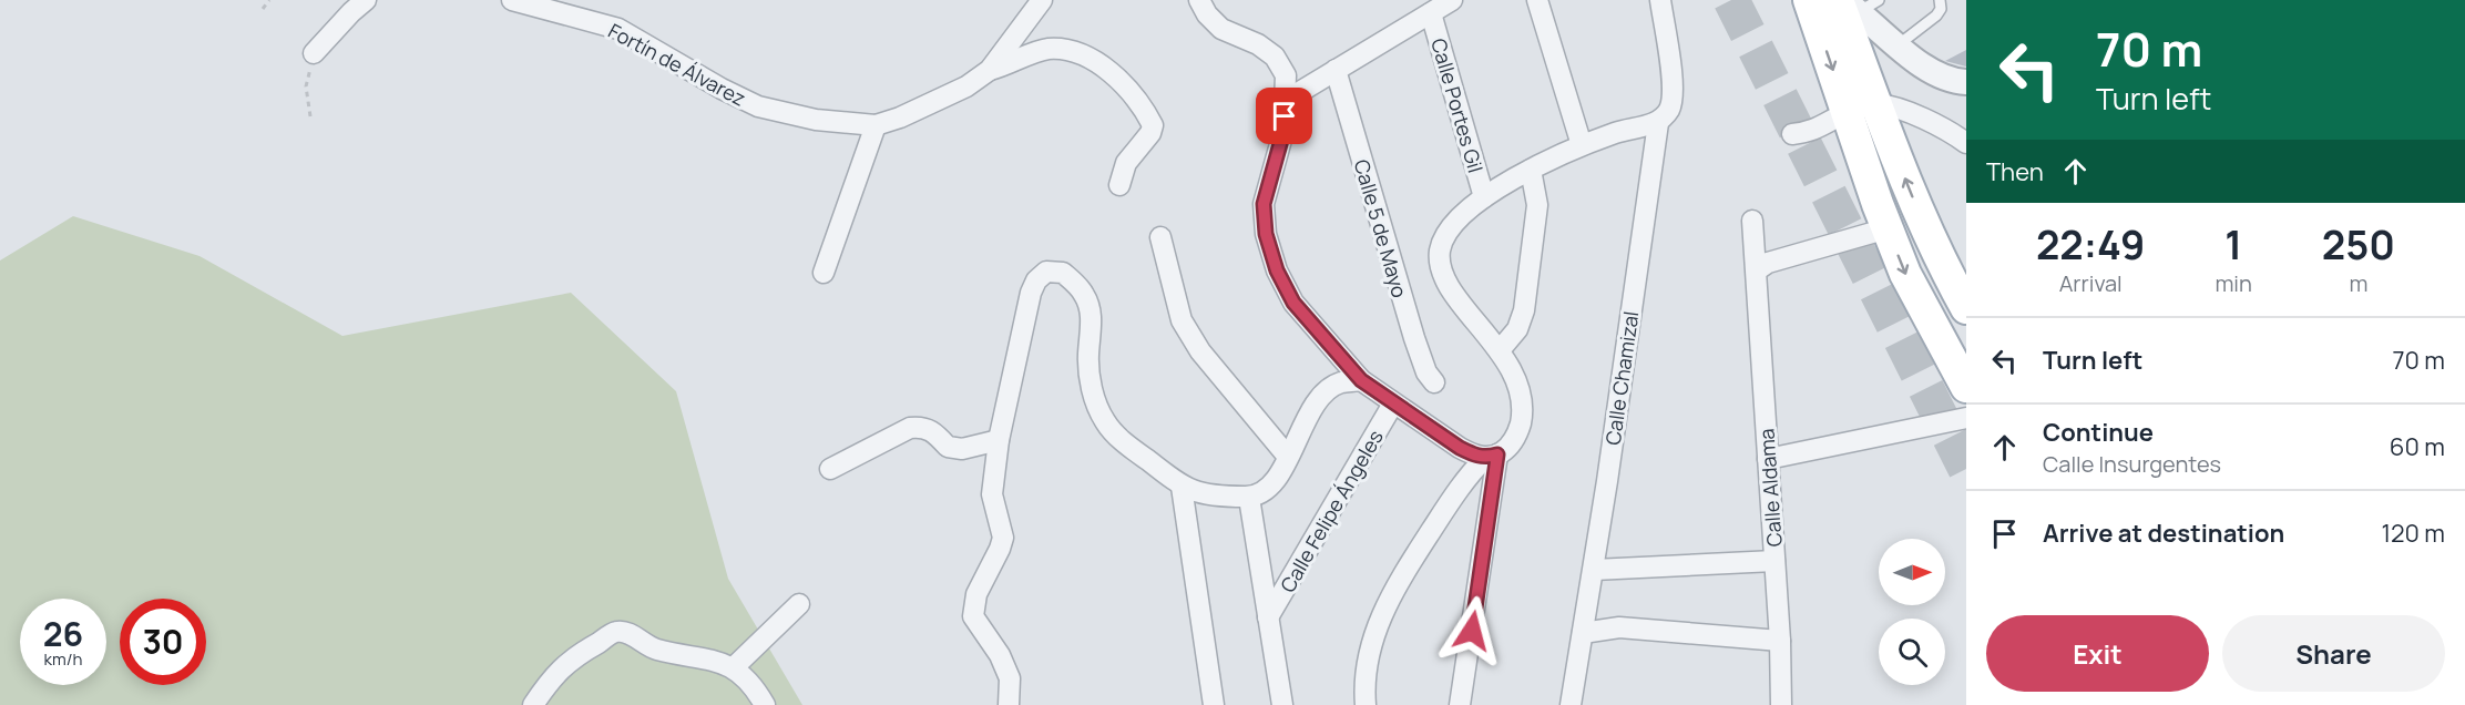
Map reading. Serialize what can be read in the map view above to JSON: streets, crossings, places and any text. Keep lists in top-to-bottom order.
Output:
{
  "streets": {
    "street": [
      "Fortín de Álvarez",
      "Calle Portes Gil",
      "Calle 5 de Mayo",
      "Calle Chamizal",
      "Calle Aldama",
      "Calle Felipe Ángeles"
    ]
  },
  "north": "right",
  "page": {
    "turn": ["70 m", "Turn left"],
    "then": "Then",
    "eta": [
      "22:49",
      "Arrival",
      "1",
      "min",
      "250",
      "m"
    ],
    "list": [
      {
        "name": "Turn left",
        "value": "70 m"
      },
      {
        "name": "Continue",
        "note": "Calle Insurgentes",
        "value": "60 m"
      },
      {
        "name": "Arrive at destination",
        "value": "120 m"
      }
    ],
    "speed": "26 km/h",
    "limit": "30",
    "buttons": ["Exit", "Share"]
  }
}
